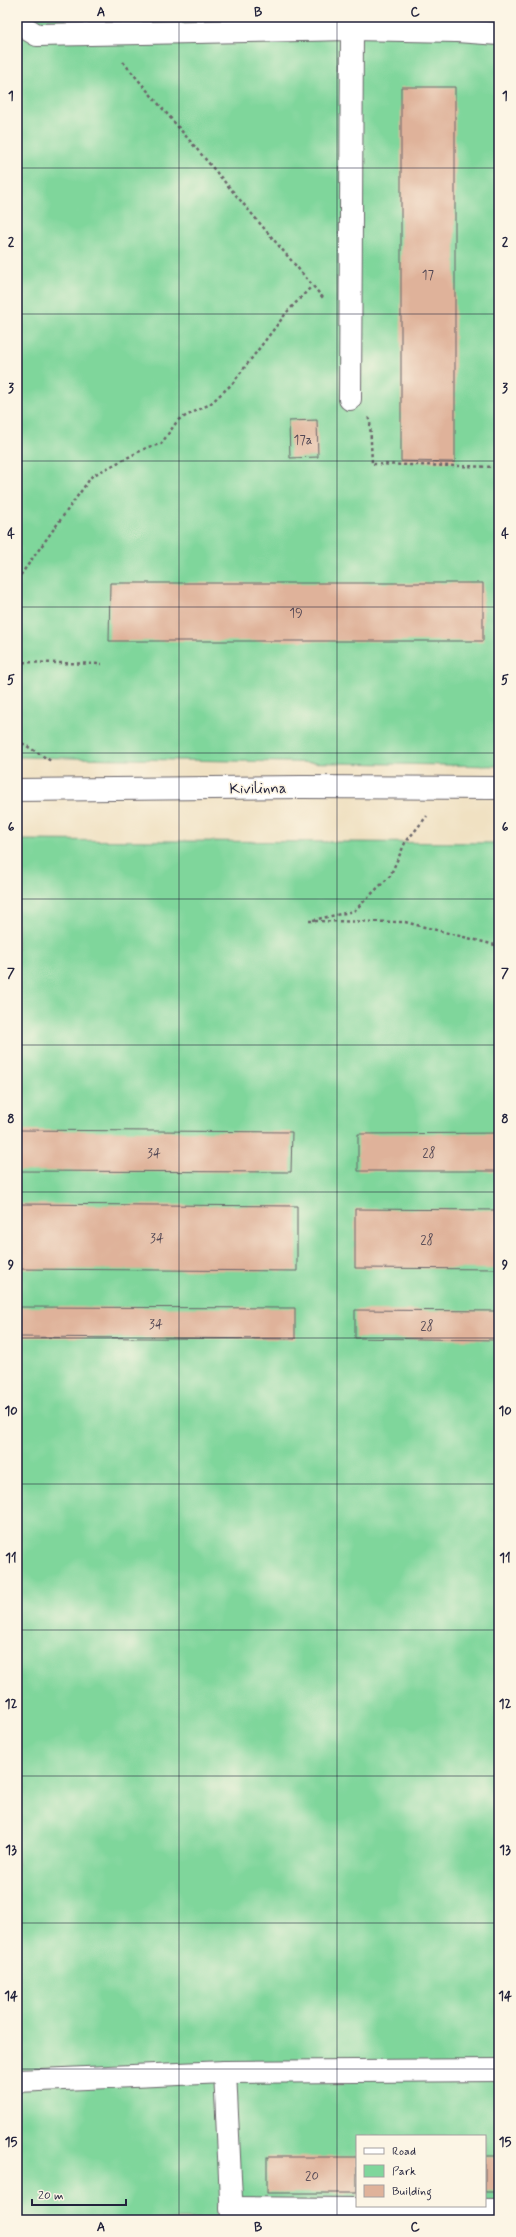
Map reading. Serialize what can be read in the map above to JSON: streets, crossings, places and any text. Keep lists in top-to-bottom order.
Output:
{
  "streets": {
    "street": ["Kivilinna"]
  },
  "house_numbers": [
    "17",
    "17a",
    "19",
    "34",
    "28",
    "34",
    "28",
    "34",
    "28",
    "20"
  ],
  "legend": ["Road", "Park", "Building"],
  "scale_bar": "20 m",
  "grid": {
    "columns": ["A", "B", "C"],
    "rows": [
      "1",
      "2",
      "3",
      "4",
      "5",
      "6",
      "7",
      "8",
      "9",
      "10",
      "11",
      "12",
      "13",
      "14",
      "15"
    ]
  }
}
